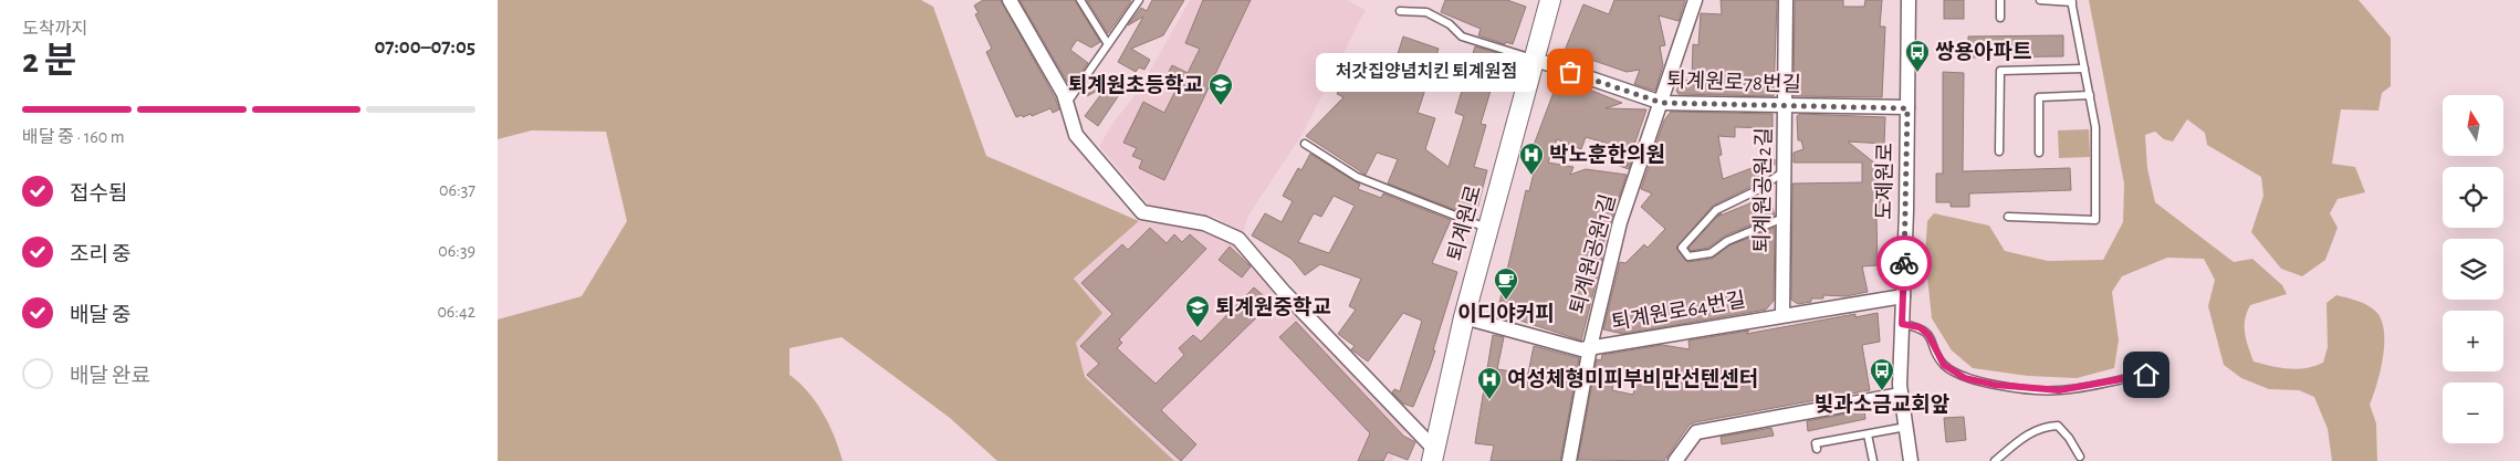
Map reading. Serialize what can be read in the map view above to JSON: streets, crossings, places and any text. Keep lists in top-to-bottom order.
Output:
{
  "streets": {
    "street": [
      "퇴계원로78번길",
      "도제원로",
      "퇴계원공원2길",
      "퇴계원로",
      "퇴계원공원1길",
      "퇴계원로64번길"
    ]
  },
  "crossings": [
    ["퇴계원로78번길", "도제원로"],
    ["퇴계원로78번길", "퇴계원공원2길"],
    ["퇴계원로78번길", "퇴계원로"],
    ["퇴계원로78번길", "퇴계원공원1길"],
    ["도제원로", "퇴계원로64번길"],
    ["퇴계원공원2길", "퇴계원로64번길"],
    ["퇴계원로", "퇴계원로64번길"],
    ["퇴계원공원1길", "퇴계원로64번길"]
  ],
  "places": {
    "other": ["처갓집양념치킨 퇴계원점"],
    "bus stop": ["쌍용아파트", "빛과소금교회앞"],
    "school or university": ["퇴계원초등학교", "퇴계원중학교"],
    "hospital": ["박노훈한의원", "여성체형미피부비만선텐센터"],
    "cafe": ["이디야커피"]
  },
  "north": "top",
  "page": {
    "heading": ["2 분", "도착까지", "07:00–07:05"],
    "bubble": "처갓집양념치킨 퇴계원점",
    "bar": "배달 중 · 160 m",
    "map_buttons": ["+", "−"],
    "list": [
      ["접수됨", "06:37"],
      ["조리 중", "06:39"],
      ["배달 중", "06:42"],
      "배달 완료"
    ]
  }
}
